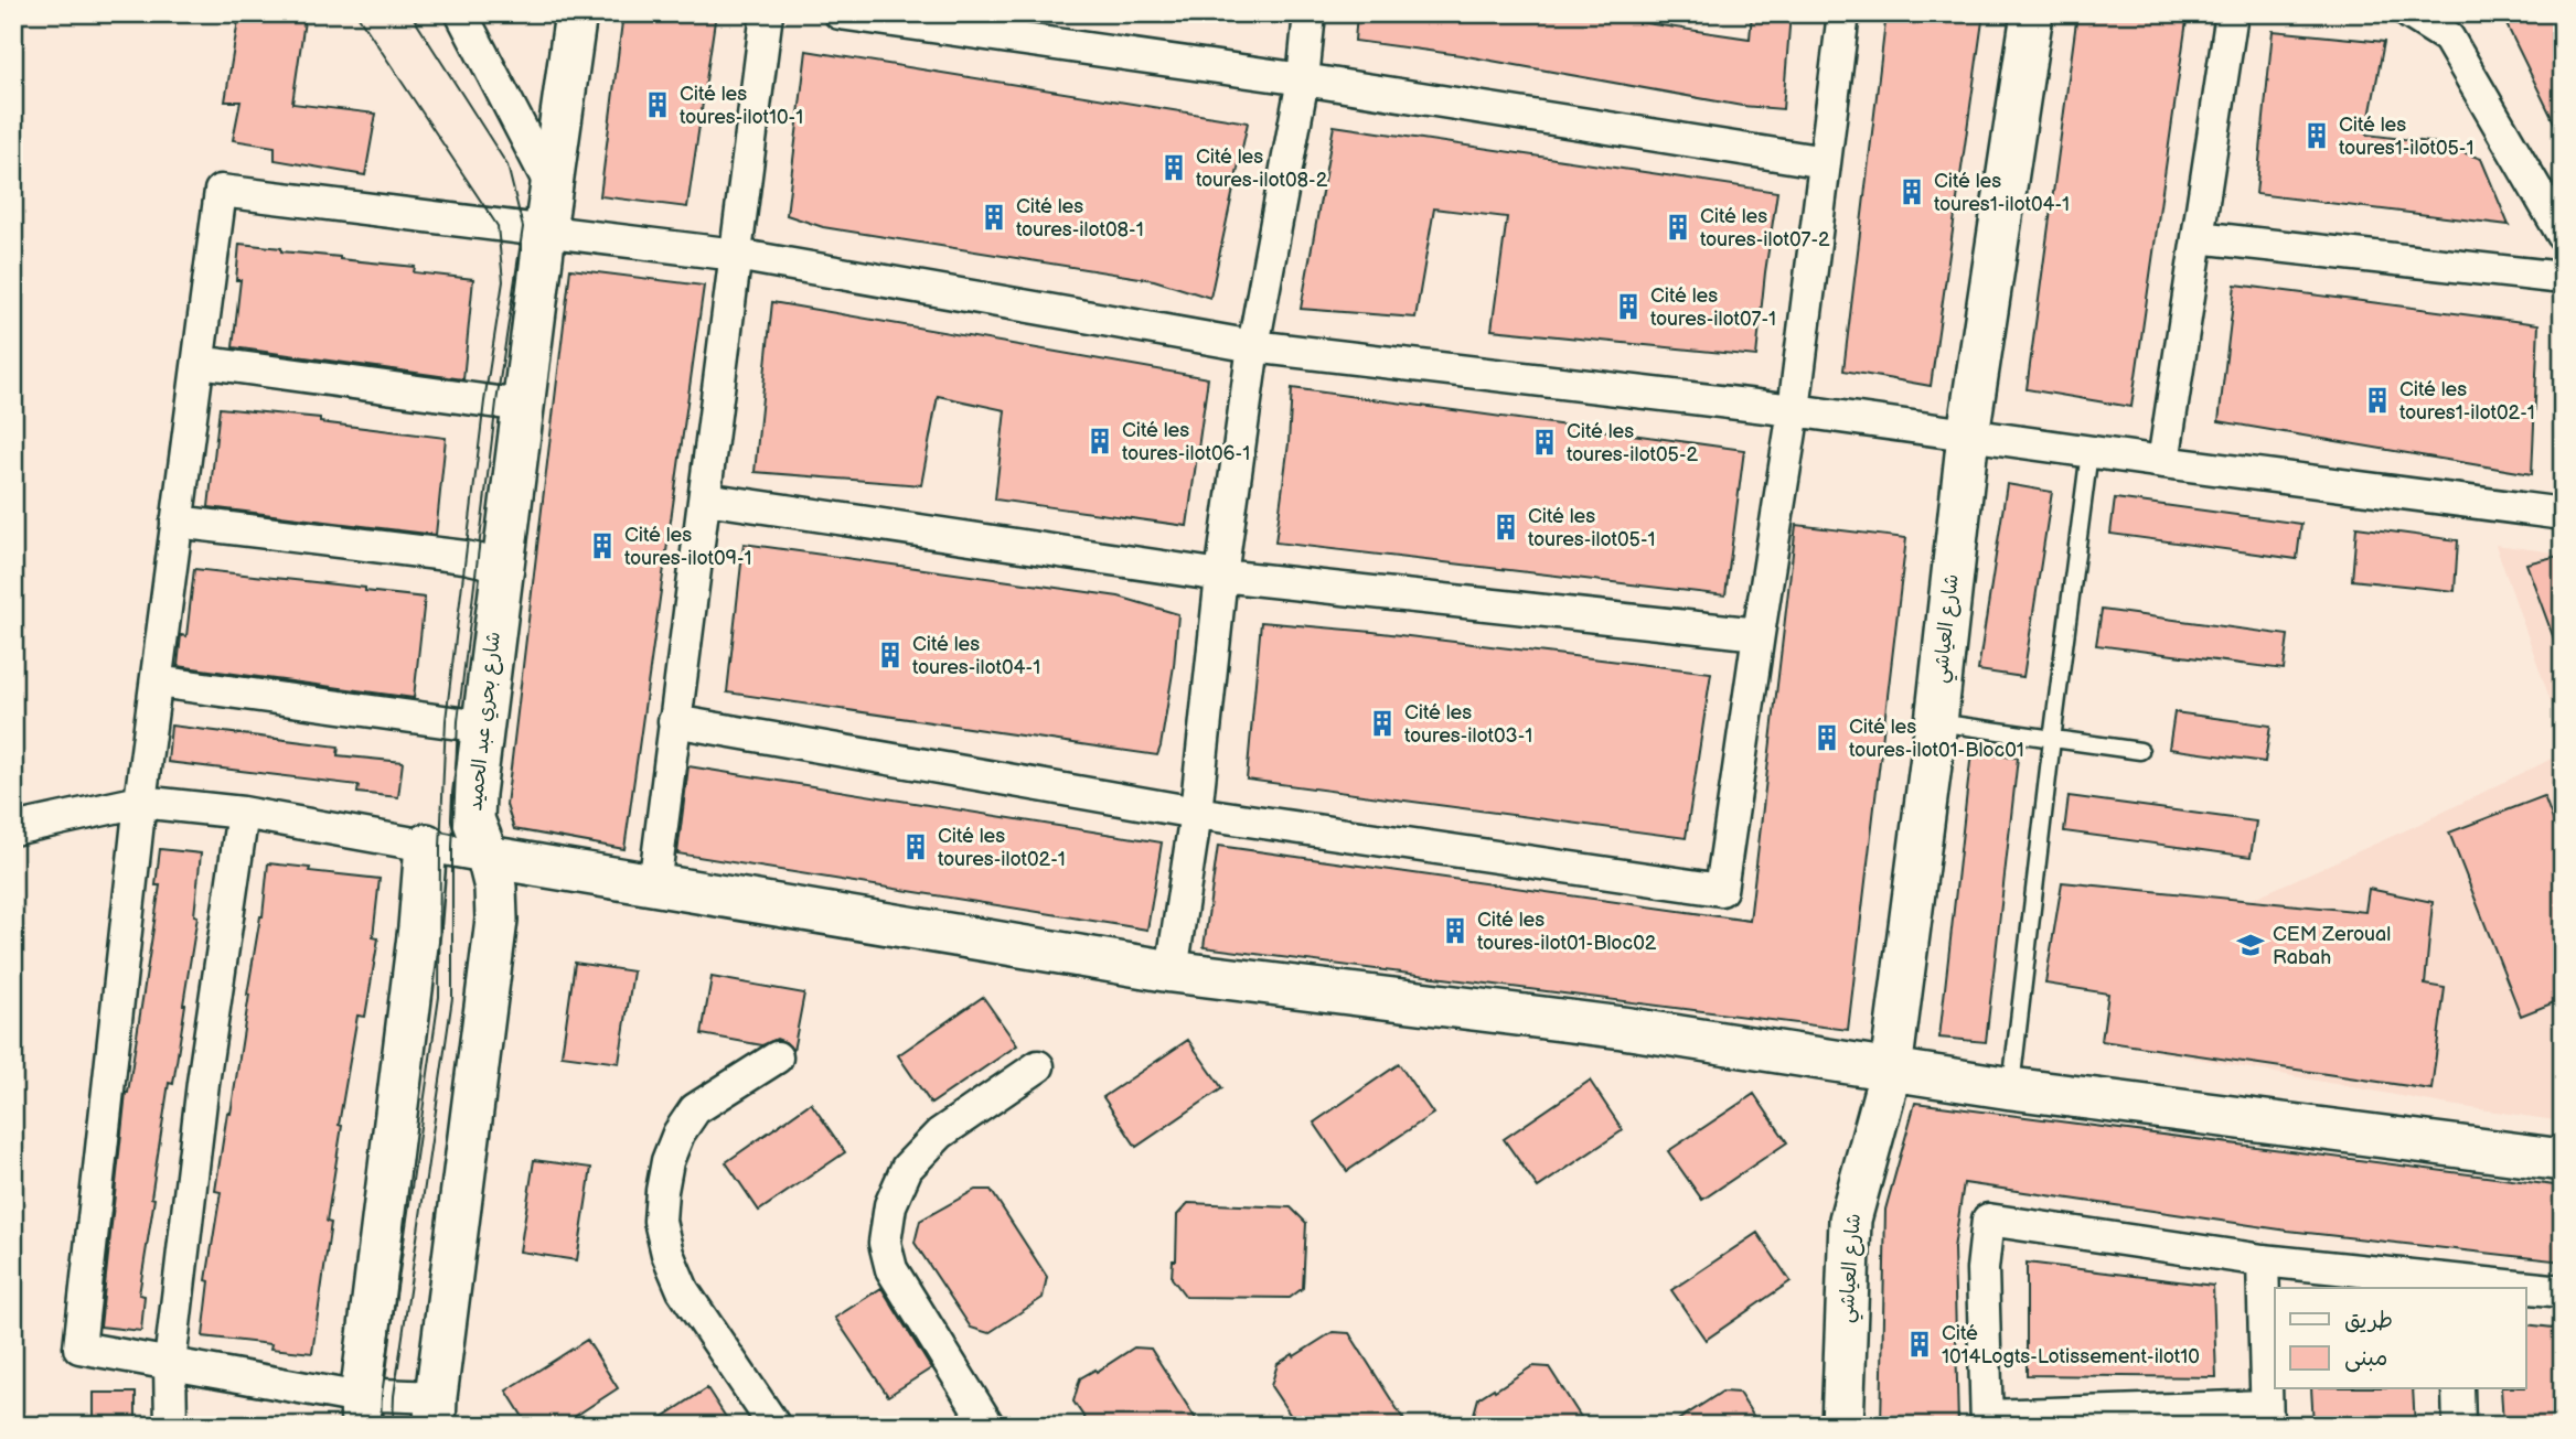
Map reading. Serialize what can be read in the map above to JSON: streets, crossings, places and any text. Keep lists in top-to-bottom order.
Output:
{
  "streets": {
    "street": ["شارع العياشي", "شارع بحري عبد الحميد"]
  },
  "places": {
    "building": [
      "Cité les toures-ilot10-1",
      "Cité les toures1-ilot05-1",
      "Cité les toures-ilot08-2",
      "Cité les toures1-ilot04-1",
      "Cité les toures-ilot08-1",
      "Cité les toures-ilot07-2",
      "Cité les toures-ilot07-1",
      "Cité les toures1-ilot02-1",
      "Cité les toures-ilot06-1",
      "Cité les toures-ilot05-2",
      "Cité les toures-ilot05-1",
      "Cité les toures-ilot09-1",
      "Cité les toures-ilot04-1",
      "Cité les toures-ilot03-1",
      "Cité les toures-ilot01-Bloc01",
      "Cité les toures-ilot02-1",
      "Cité les toures-ilot01-Bloc02",
      "Cité 1014Logts-Lotissement-ilot10"
    ],
    "school or university": ["CEM Zeroual Rabah"]
  },
  "legend": ["طريق", "مبنى"]
}
